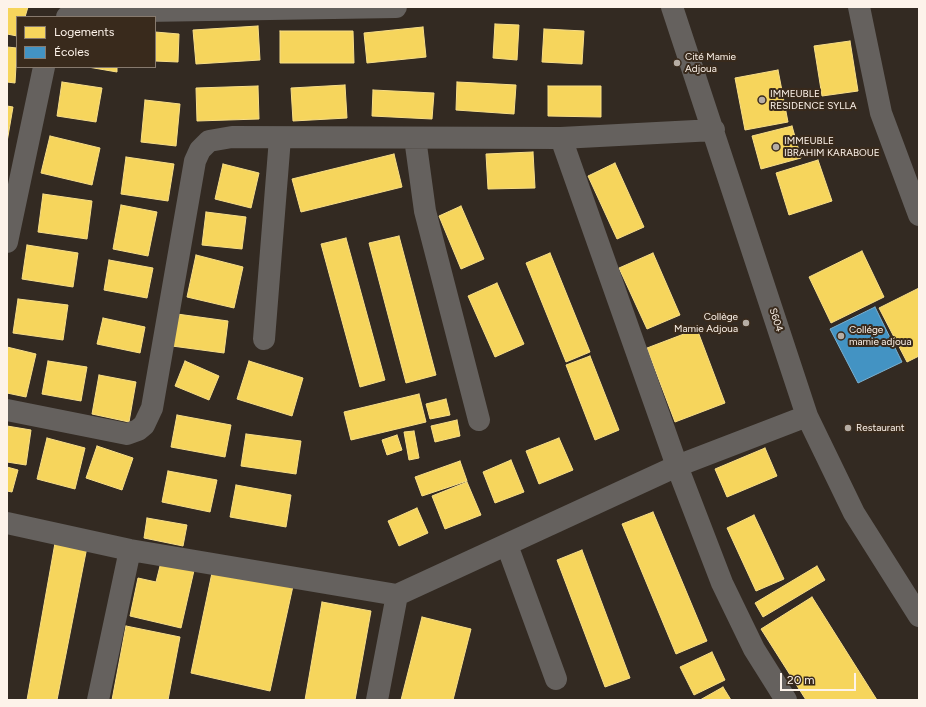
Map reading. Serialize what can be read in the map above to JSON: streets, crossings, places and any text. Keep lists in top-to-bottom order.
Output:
{
  "streets": {
    "street": ["S604"]
  },
  "places": [
    "Cité Mamie Adjoua",
    "IMMEUBLE RESIDENCE SYLLA",
    "IMMEUBLE IBRAHIM KARABOUE",
    "Collège Mamie Adjoua",
    "Collége mamie adjoua",
    "Restaurant"
  ],
  "legend": ["Logements", "Écoles"],
  "scale_bar": "20 m"
}
